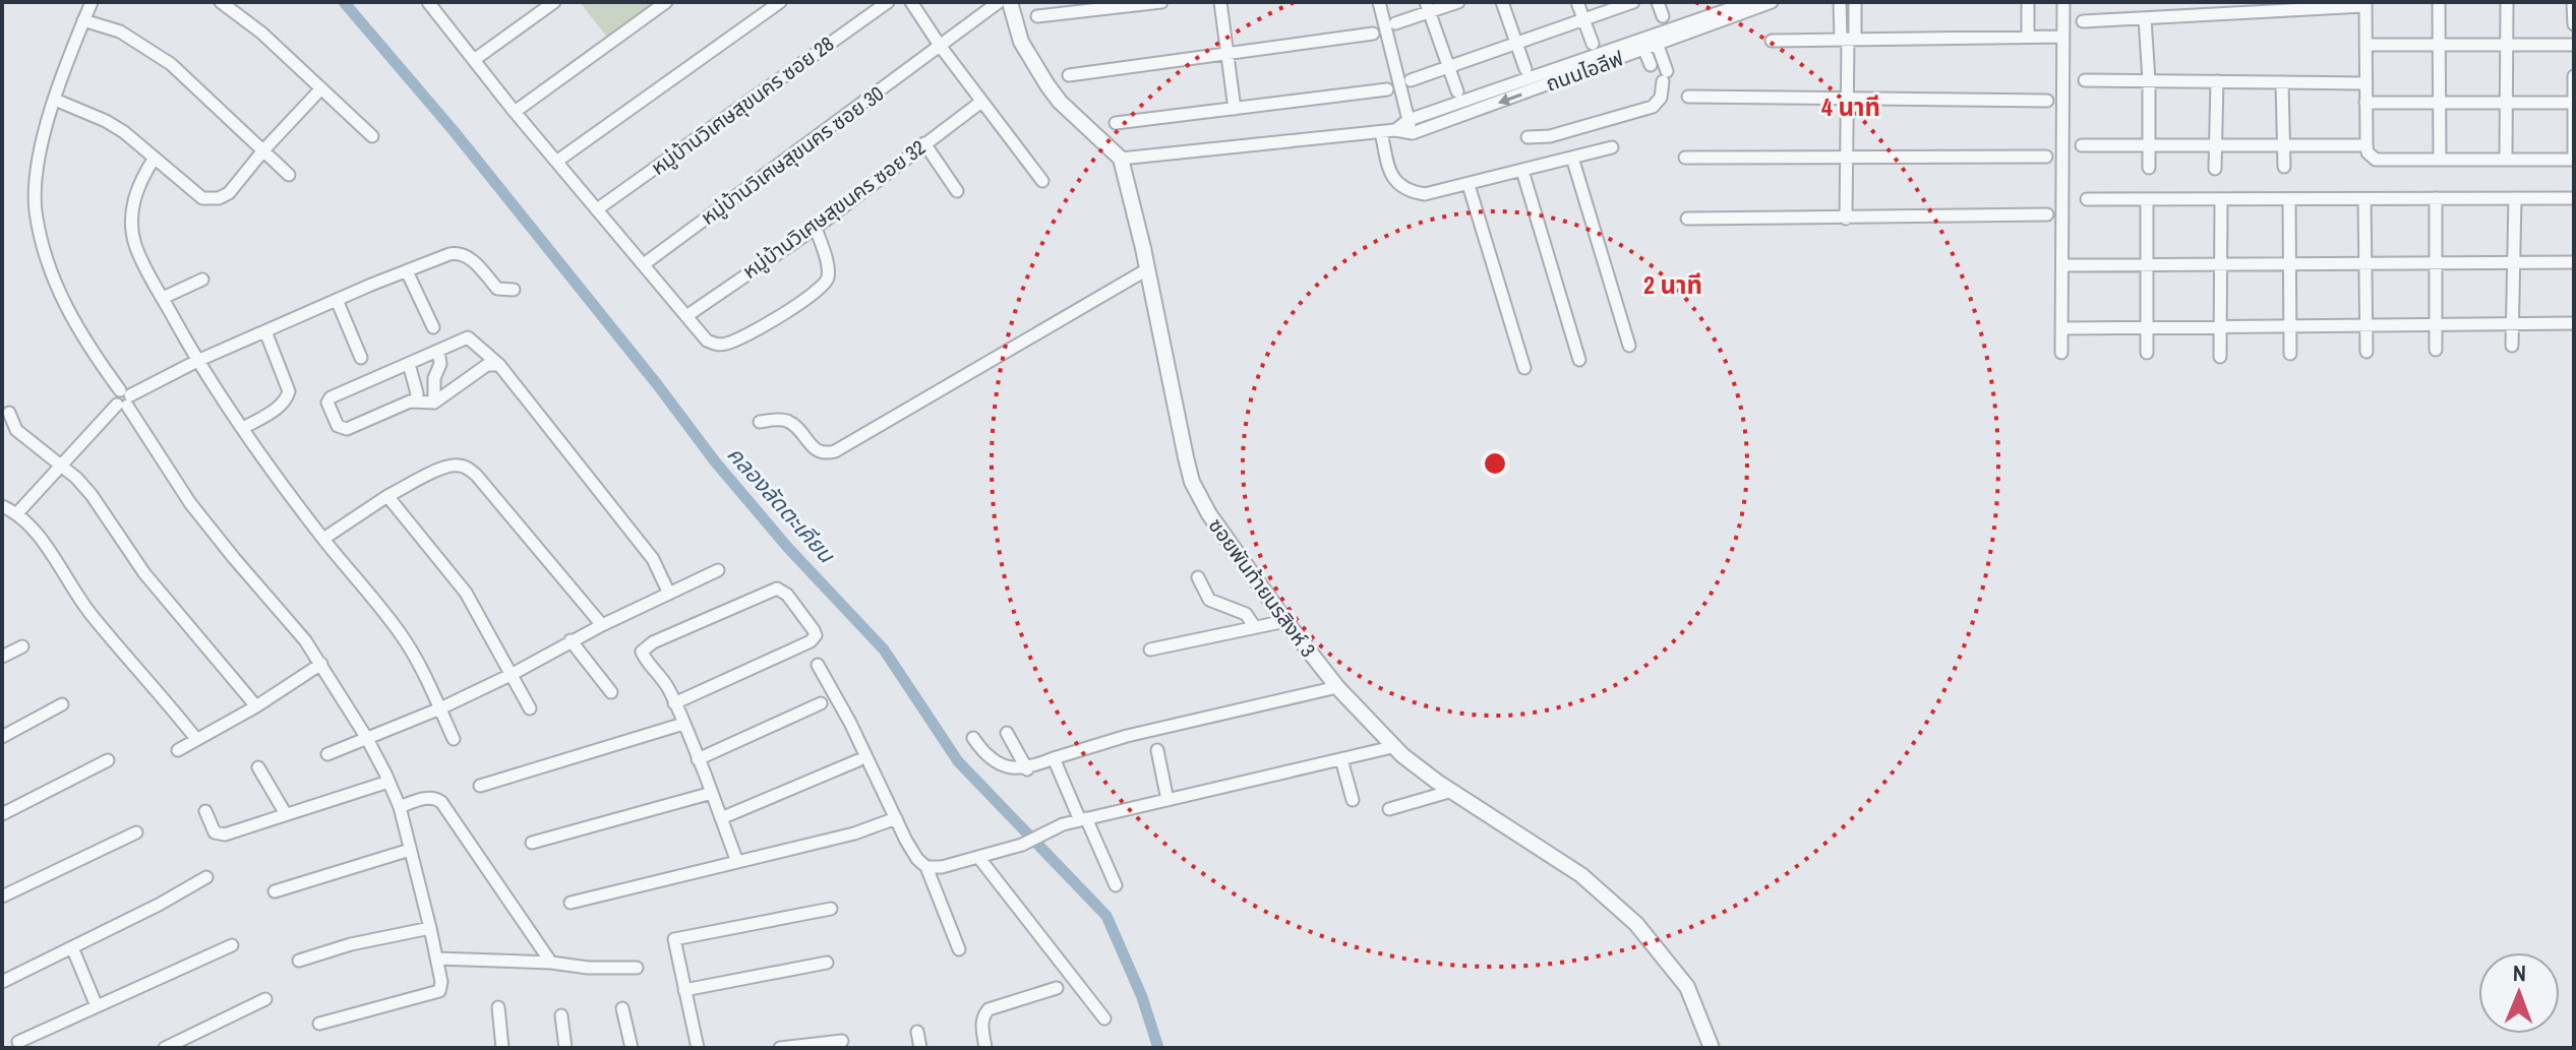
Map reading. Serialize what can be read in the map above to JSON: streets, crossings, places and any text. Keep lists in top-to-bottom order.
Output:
{
  "streets": {
    "street": [
      "ถนนไอลีฟ",
      "หมู่บ้านวิเศษสุขนคร ซอย 28",
      "หมู่บ้านวิเศษสุขนคร ซอย 30",
      "หมู่บ้านวิเศษสุขนคร ซอย 32",
      "ซอยพันท้ายนรสิงห์ 3"
    ]
  },
  "crossings": [
    ["ถนนไอลีฟ", "ซอยพันท้ายนรสิงห์ 3"]
  ],
  "water": ["คลองลัดตะเคียน"],
  "north": "top",
  "rings": ["4 นาที", "2 นาที"]
}
